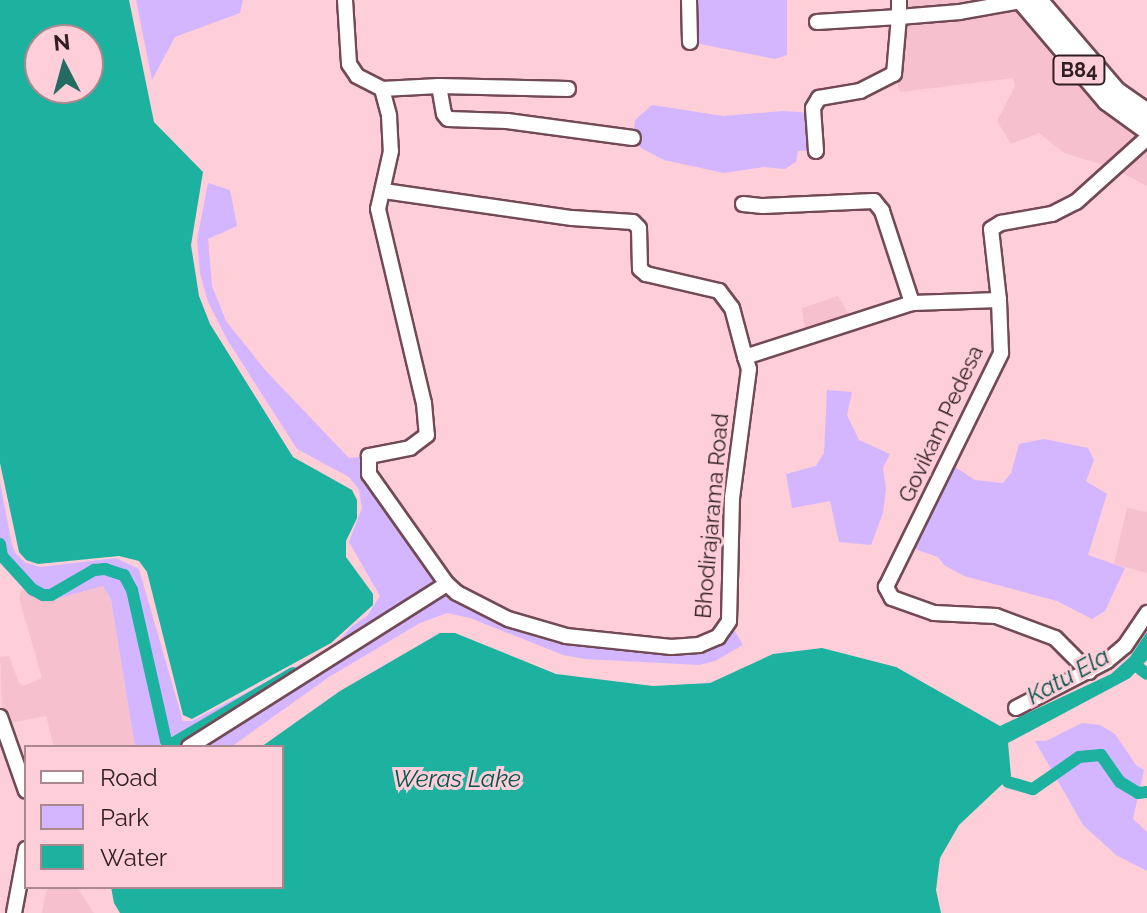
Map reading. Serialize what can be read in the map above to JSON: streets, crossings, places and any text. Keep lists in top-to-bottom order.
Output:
{
  "streets": {
    "main road": ["B84"],
    "street": ["Govikam Pedesa", "Bhodirajarama Road"]
  },
  "water": ["Katu Ela", "Weras Lake"],
  "legend": ["Road", "Park", "Water"],
  "north": "top"
}
